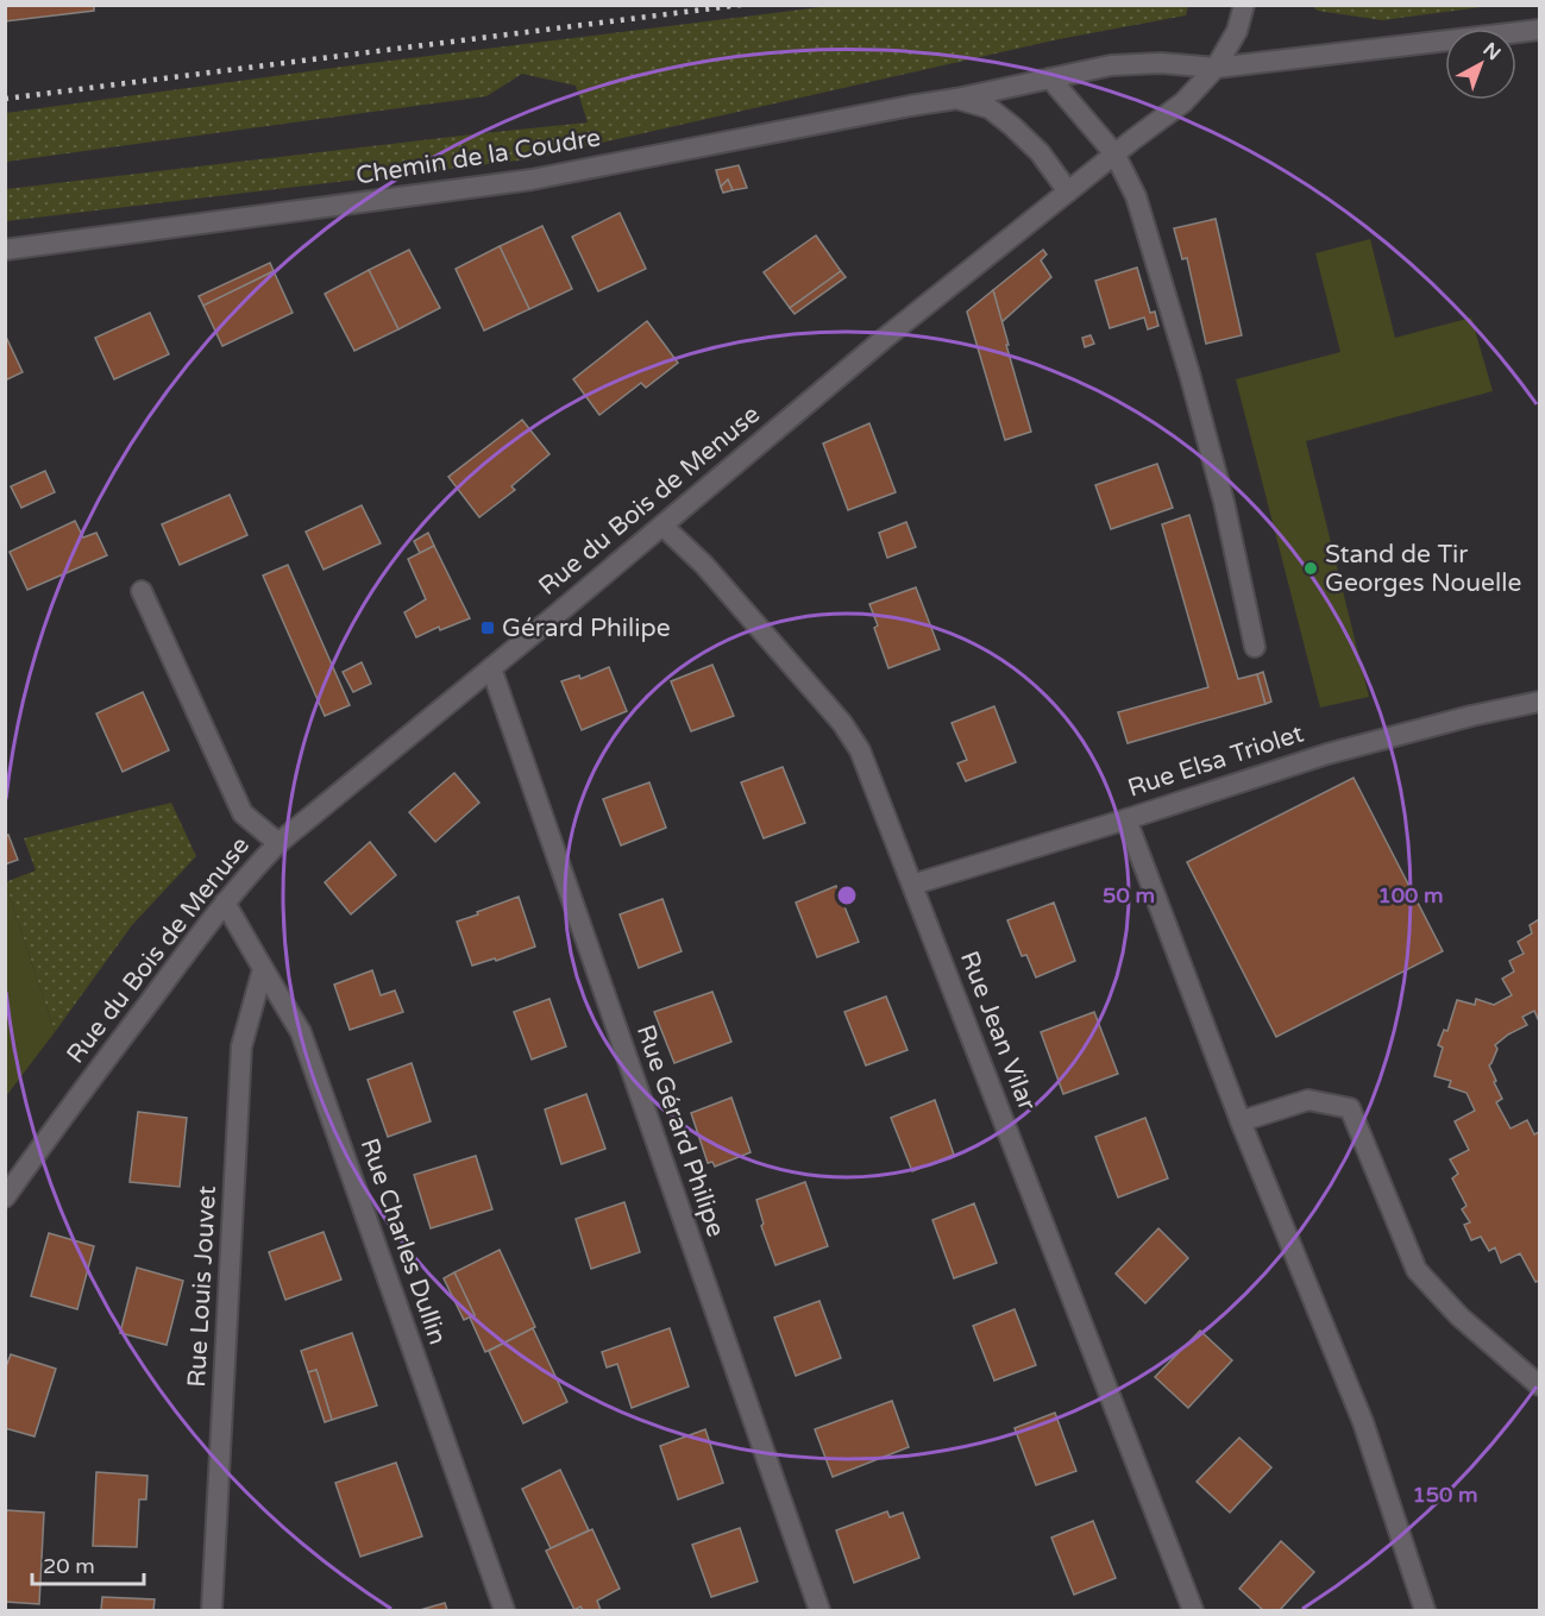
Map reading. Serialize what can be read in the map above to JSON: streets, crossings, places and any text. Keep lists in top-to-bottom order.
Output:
{
  "streets": {
    "street": [
      "Chemin de la Coudre",
      "Rue du Bois de Menuse",
      "Rue Elsa Triolet",
      "Rue Jean Vilar",
      "Rue Gérard Philipe",
      "Rue Charles Dullin",
      "Rue Louis Jouvet"
    ]
  },
  "crossings": [
    ["Chemin de la Coudre", "Rue du Bois de Menuse"],
    ["Rue du Bois de Menuse", "Rue Jean Vilar"],
    ["Rue du Bois de Menuse", "Rue Gérard Philipe"],
    ["Rue du Bois de Menuse", "Rue Charles Dullin"],
    ["Rue Elsa Triolet", "Rue Jean Vilar"],
    ["Rue Charles Dullin", "Rue Louis Jouvet"]
  ],
  "places": {
    "other": ["Stand de Tir Georges Nouelle"],
    "transit": ["Gérard Philipe"]
  },
  "scale_bar": "20 m",
  "north": "top right",
  "rings": ["50 m", "100 m", "150 m"]
}
